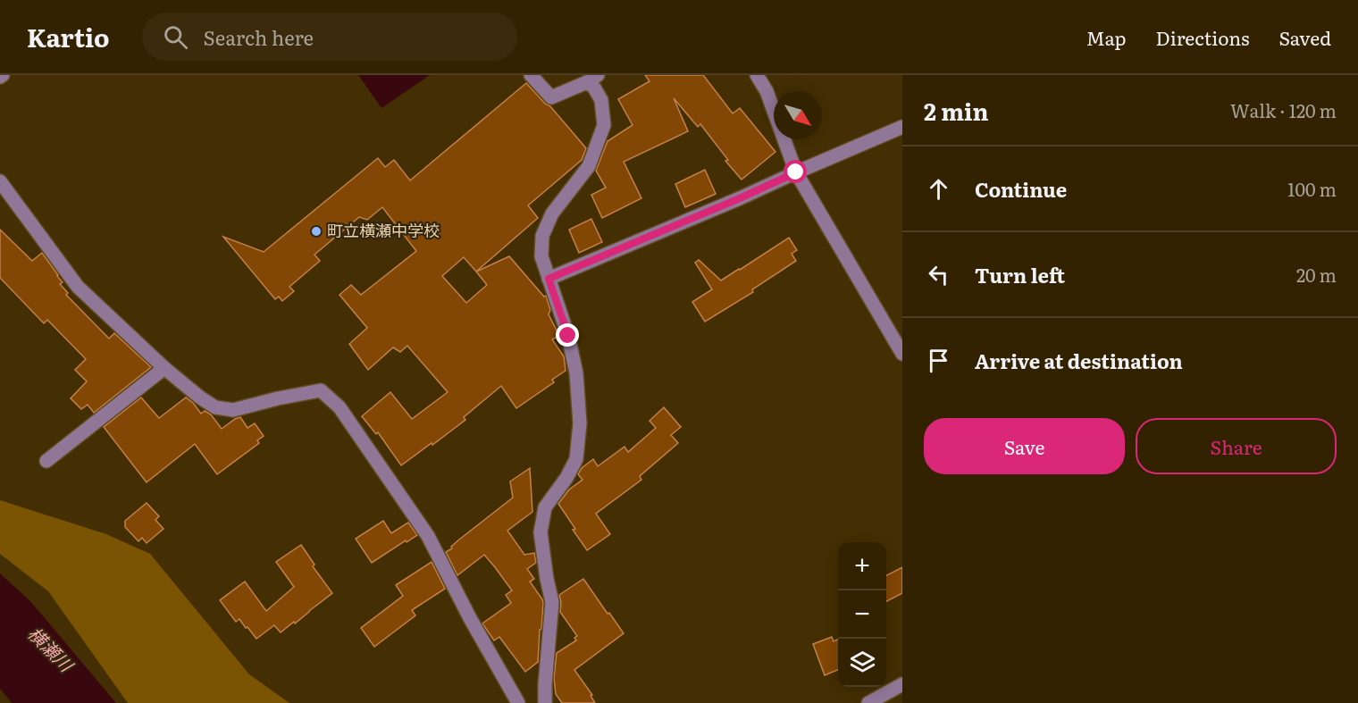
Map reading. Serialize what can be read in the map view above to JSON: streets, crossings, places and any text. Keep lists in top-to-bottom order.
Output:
{
  "water": ["横瀬川"],
  "places": ["町立横瀬中学校"],
  "north": "bottom right",
  "page": {
    "header": "Kartio",
    "search": "Search here",
    "nav": ["Map", "Directions", "Saved"],
    "heading": ["2 min", "Walk · 120 m"],
    "list": [
      ["Continue", "100 m"],
      ["Turn left", "20 m"],
      "Arrive at destination"
    ],
    "buttons": ["Save", "Share"],
    "map_buttons": ["+", "−"]
  }
}
